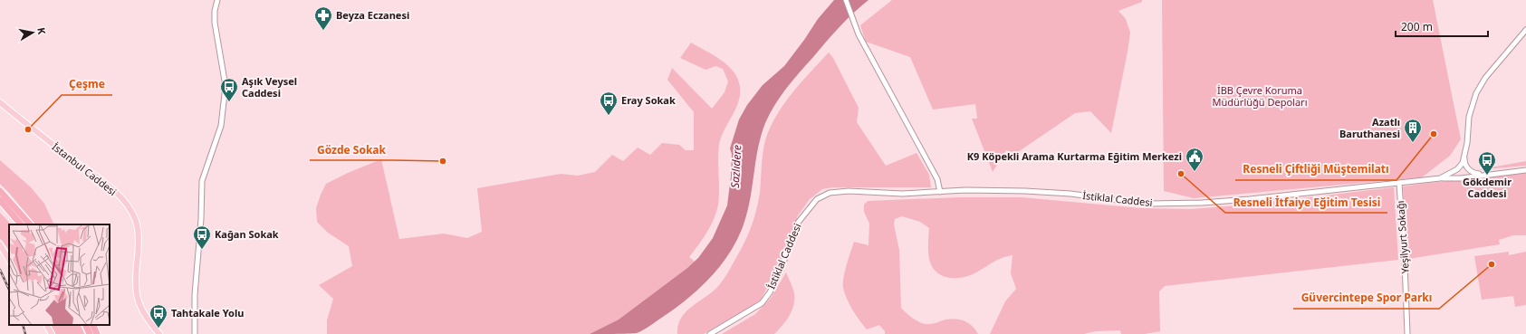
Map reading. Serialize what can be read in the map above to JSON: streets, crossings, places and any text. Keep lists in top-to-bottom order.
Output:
{
  "streets": {
    "main road": ["İstanbul Caddesi", "İstiklal Caddesi", "Yeşilyurt Sokağı"]
  },
  "crossings": [
    ["İstiklal Caddesi", "Yeşilyurt Sokağı"]
  ],
  "water": ["Sazlıdere"],
  "parks": ["İBB Çevre Koruma Müdürlüğü Depoları"],
  "places": {
    "pharmacy": ["Beyza Eczanesi"],
    "bus stop": [
      "Aşık Veysel Caddesi",
      "Eray Sokak",
      "Gökdemir Caddesi",
      "Kağan Sokak",
      "Tahtakale Yolu"
    ],
    "other": [
      "Çeşme",
      "Resneli Çiftliği Müştemilatı",
      "Gözde Sokak",
      "Resneli İtfaiye Eğitim Tesisi",
      "Güvercintepe Spor Parkı"
    ],
    "building": ["Azatlı Baruthanesi"],
    "public building": ["K9 Köpekli Arama Kurtarma Eğitim Merkezi"]
  },
  "scale_bar": "200 m",
  "north": "right"
}
